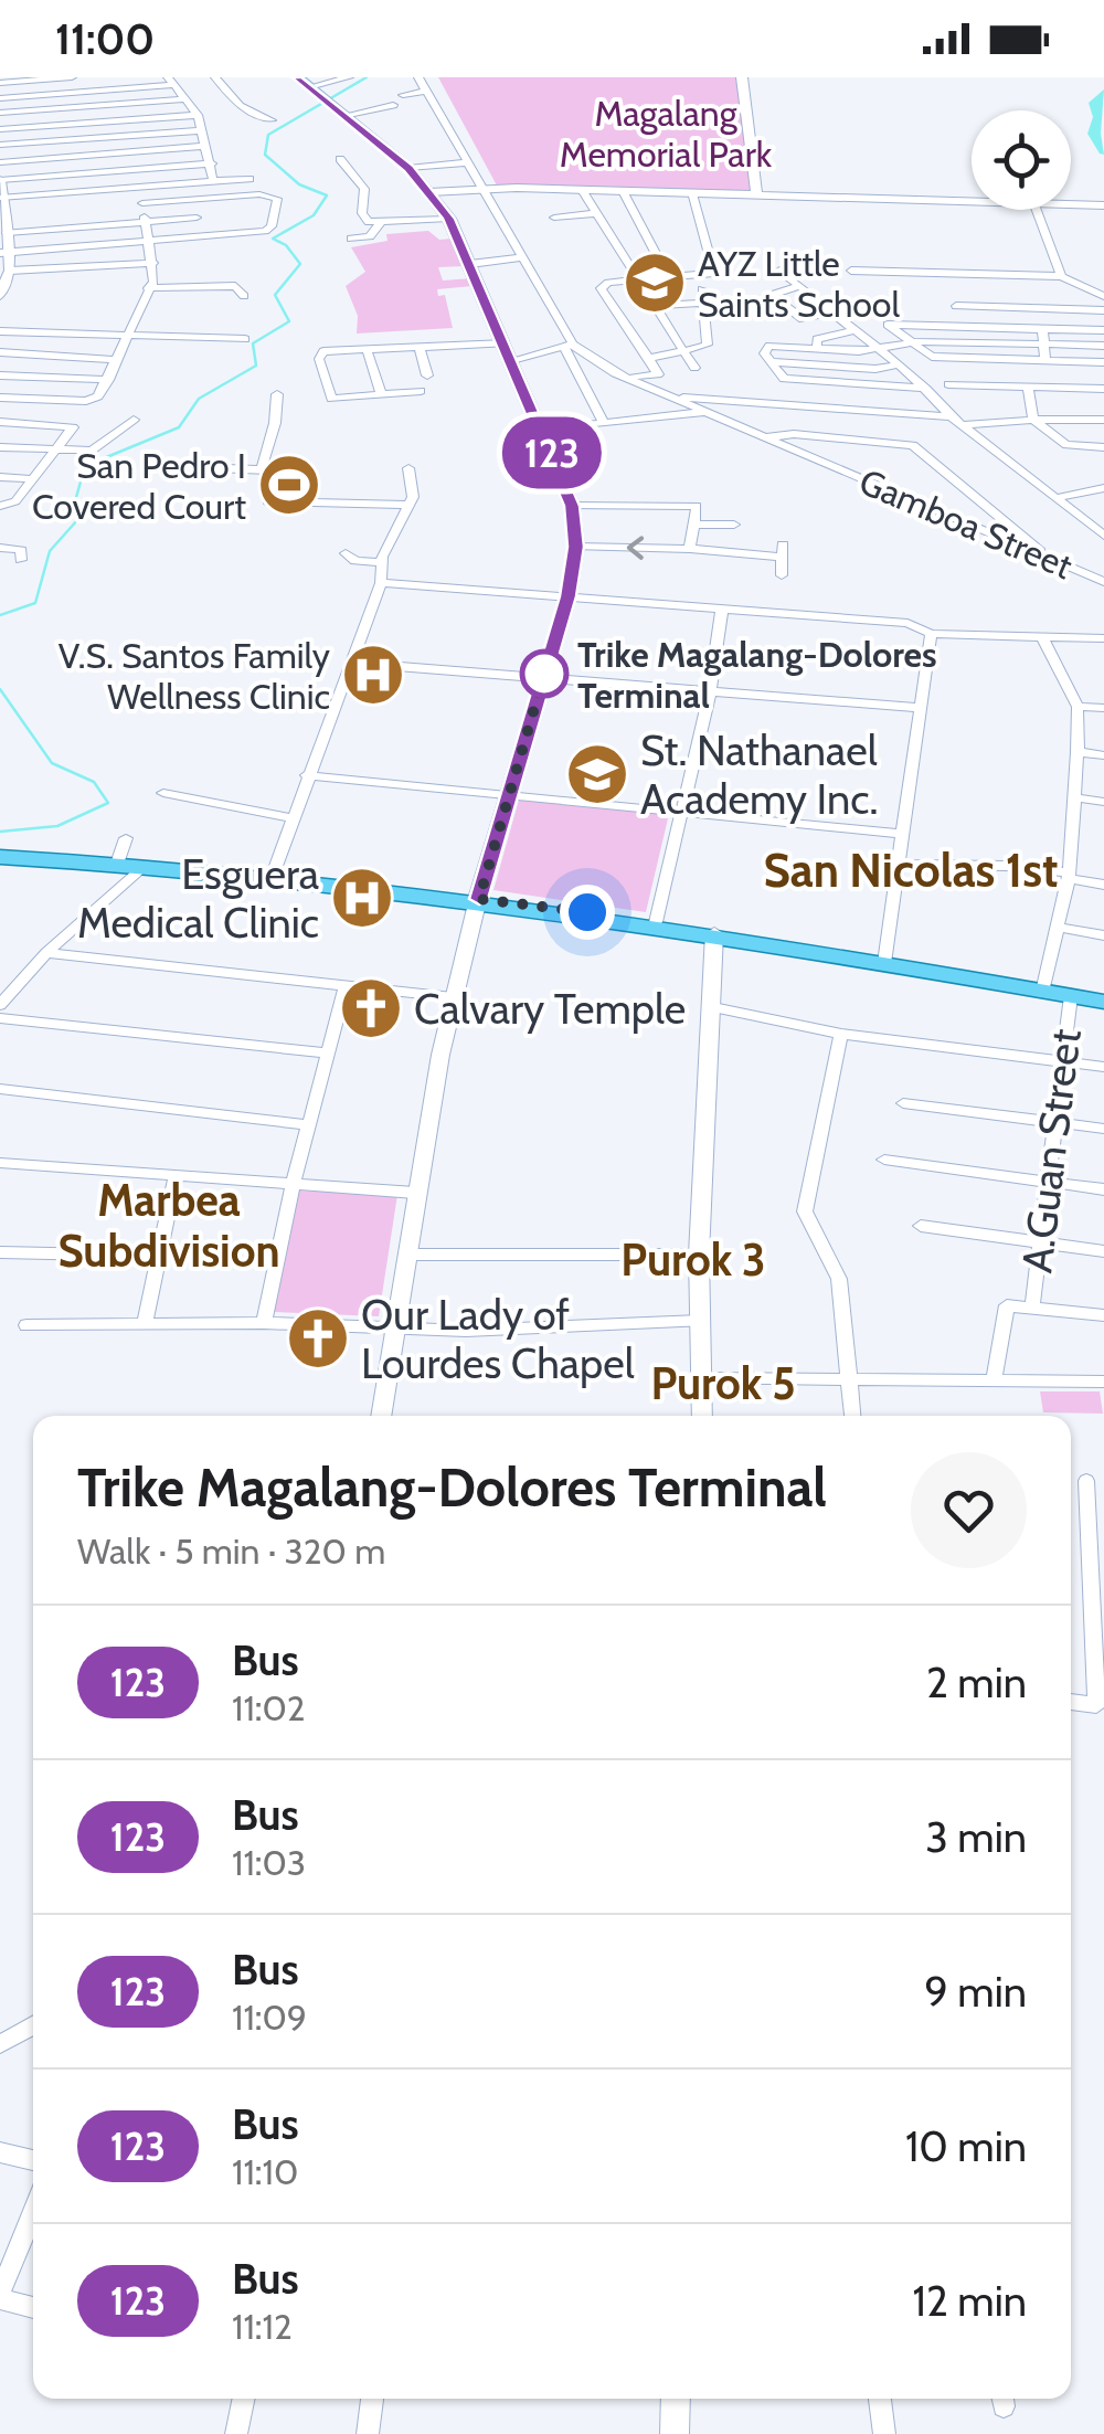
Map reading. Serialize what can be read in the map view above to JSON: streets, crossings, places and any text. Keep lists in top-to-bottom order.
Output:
{
  "streets": {
    "street": ["Gamboa Street", "A.Guan Street"]
  },
  "districts": [
    "San Nicolas 1st",
    "Marbea Subdivision",
    "Purok 3",
    "Purok 5"
  ],
  "parks": ["Magalang Memorial Park"],
  "places": {
    "school or university": ["AYZ Little Saints School", "St. Nathanael Academy Inc."],
    "sports": ["San Pedro I Covered Court"],
    "other": ["Trike Magalang-Dolores Terminal"],
    "hospital": ["V.S. Santos Family Wellness Clinic", "Esguera Medical Clinic"],
    "church": ["Calvary Temple", "Our Lady of Lourdes Chapel"]
  },
  "lines": ["bus line 123"],
  "page": {
    "status": "11:00",
    "on_map": "123",
    "heading": ["Trike Magalang-Dolores Terminal", "Walk · 5 min · 320 m"],
    "list": [
      {
        "mark": "123",
        "name": "Bus",
        "note": "11:02",
        "value": "2 min"
      },
      {
        "mark": "123",
        "name": "Bus",
        "note": "11:03",
        "value": "3 min"
      },
      {
        "mark": "123",
        "name": "Bus",
        "note": "11:09",
        "value": "9 min"
      },
      {
        "mark": "123",
        "name": "Bus",
        "note": "11:10",
        "value": "10 min"
      },
      {
        "mark": "123",
        "name": "Bus",
        "note": "11:12",
        "value": "12 min"
      }
    ]
  }
}
